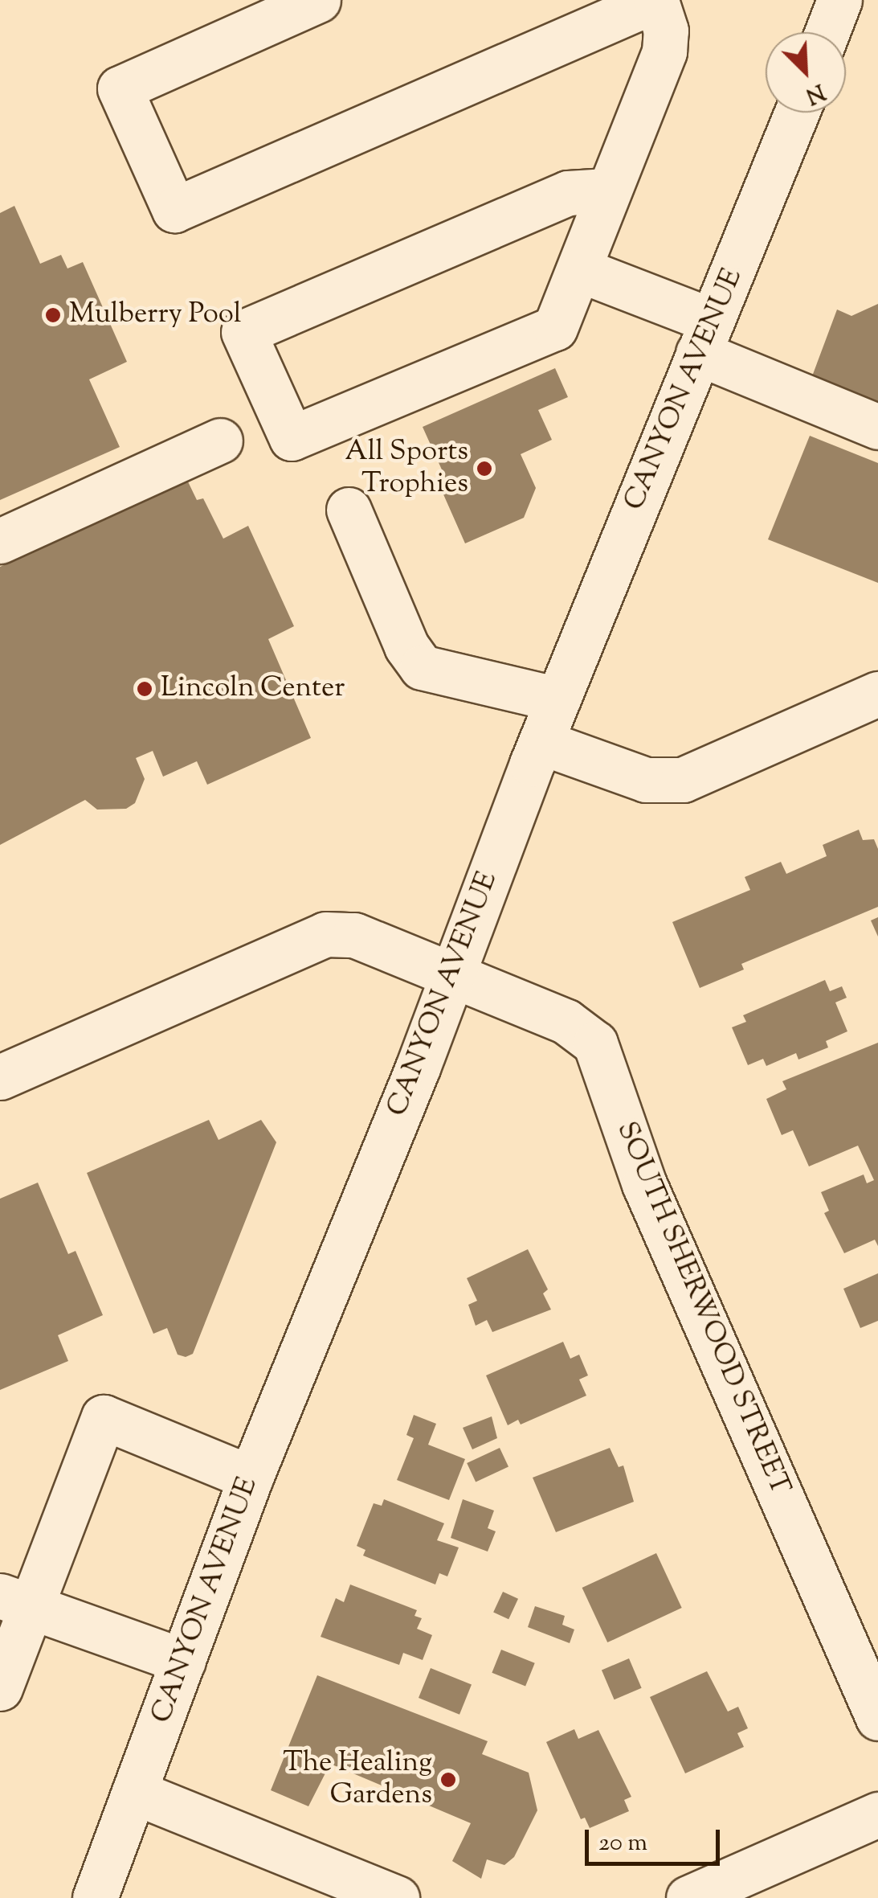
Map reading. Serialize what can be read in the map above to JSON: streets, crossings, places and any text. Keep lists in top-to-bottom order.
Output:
{
  "streets": {
    "street": ["CANYON AVENUE", "SOUTH SHERWOOD STREET"]
  },
  "crossings": [
    ["CANYON AVENUE", "SOUTH SHERWOOD STREET"]
  ],
  "places": [
    "Mulberry Pool",
    "All Sports Trophies",
    "Lincoln Center",
    "The Healing Gardens"
  ],
  "scale_bar": "20 m",
  "north": "bottom right"
}
